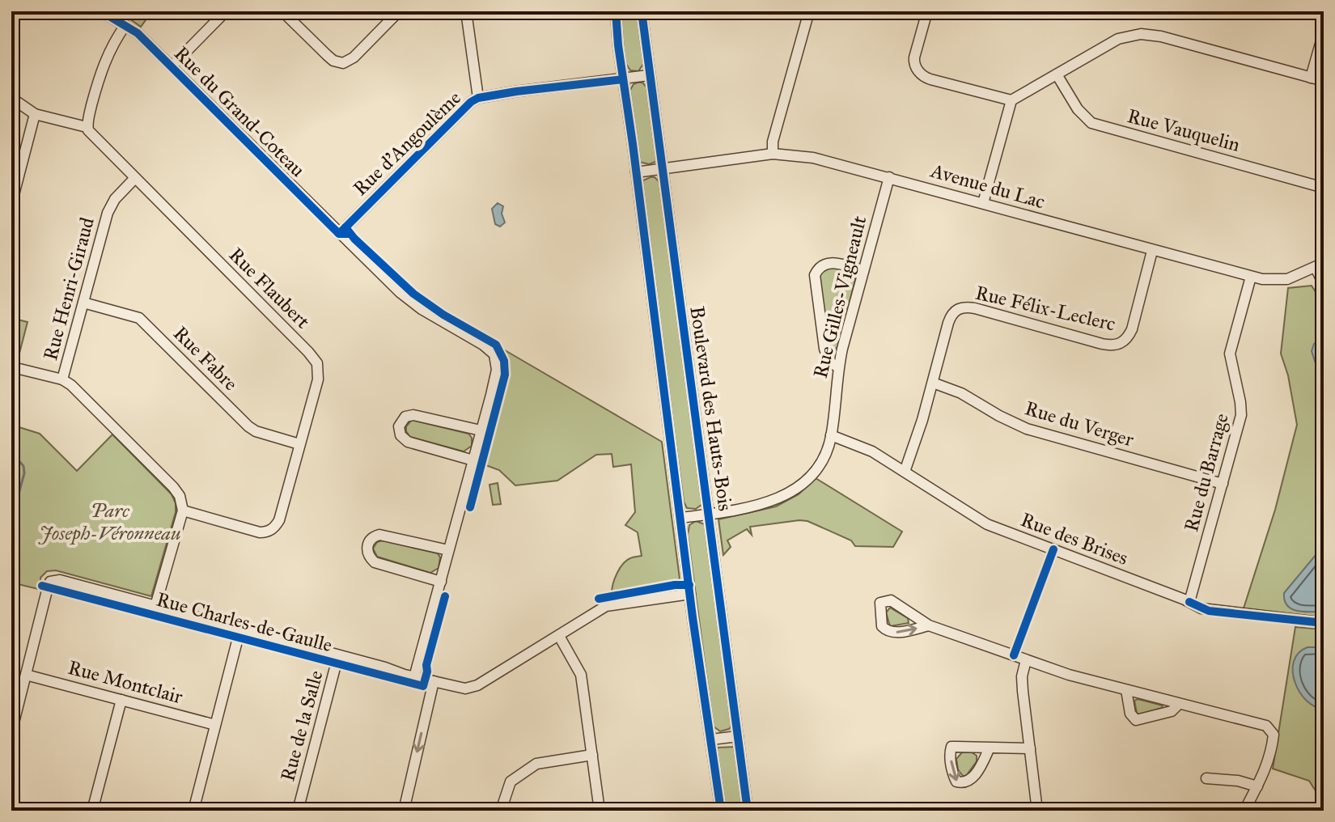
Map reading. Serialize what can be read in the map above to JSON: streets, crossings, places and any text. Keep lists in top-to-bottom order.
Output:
{
  "streets": {
    "street": [
      "Rue du Grand-Coteau",
      "Rue Vauquelin",
      "Rue d'Angoulème",
      "Avenue du Lac",
      "Rue Flaubert",
      "Rue Henri-Giraud",
      "Rue Gilles-Vigneault",
      "Rue Félix-Leclerc",
      "Rue Fabre",
      "Boulevard des Hauts-Bois",
      "Rue du Verger",
      "Rue du Barrage",
      "Rue des Brises",
      "Rue Charles-de-Gaulle",
      "Rue Montclair",
      "Rue de la Salle"
    ]
  },
  "crossings": [
    ["Rue du Grand-Coteau", "Rue d'Angoulème"],
    ["Rue du Grand-Coteau", "Rue Charles-de-Gaulle"],
    ["Rue d'Angoulème", "Boulevard des Hauts-Bois"],
    ["Avenue du Lac", "Rue Gilles-Vigneault"],
    ["Avenue du Lac", "Rue Félix-Leclerc"],
    ["Avenue du Lac", "Boulevard des Hauts-Bois"],
    ["Avenue du Lac", "Rue du Barrage"],
    ["Rue Flaubert", "Rue Henri-Giraud"],
    ["Rue Flaubert", "Rue Fabre"],
    ["Rue Henri-Giraud", "Rue Fabre"],
    ["Rue Gilles-Vigneault", "Boulevard des Hauts-Bois"],
    ["Rue Gilles-Vigneault", "Rue des Brises"],
    ["Rue Félix-Leclerc", "Rue du Verger"],
    ["Rue Félix-Leclerc", "Rue des Brises"],
    ["Rue du Verger", "Rue du Barrage"],
    ["Rue du Barrage", "Rue des Brises"],
    ["Rue Charles-de-Gaulle", "Rue Montclair"],
    ["Rue Charles-de-Gaulle", "Rue de la Salle"]
  ],
  "parks": ["Parc Joseph-Véronneau"]
}
